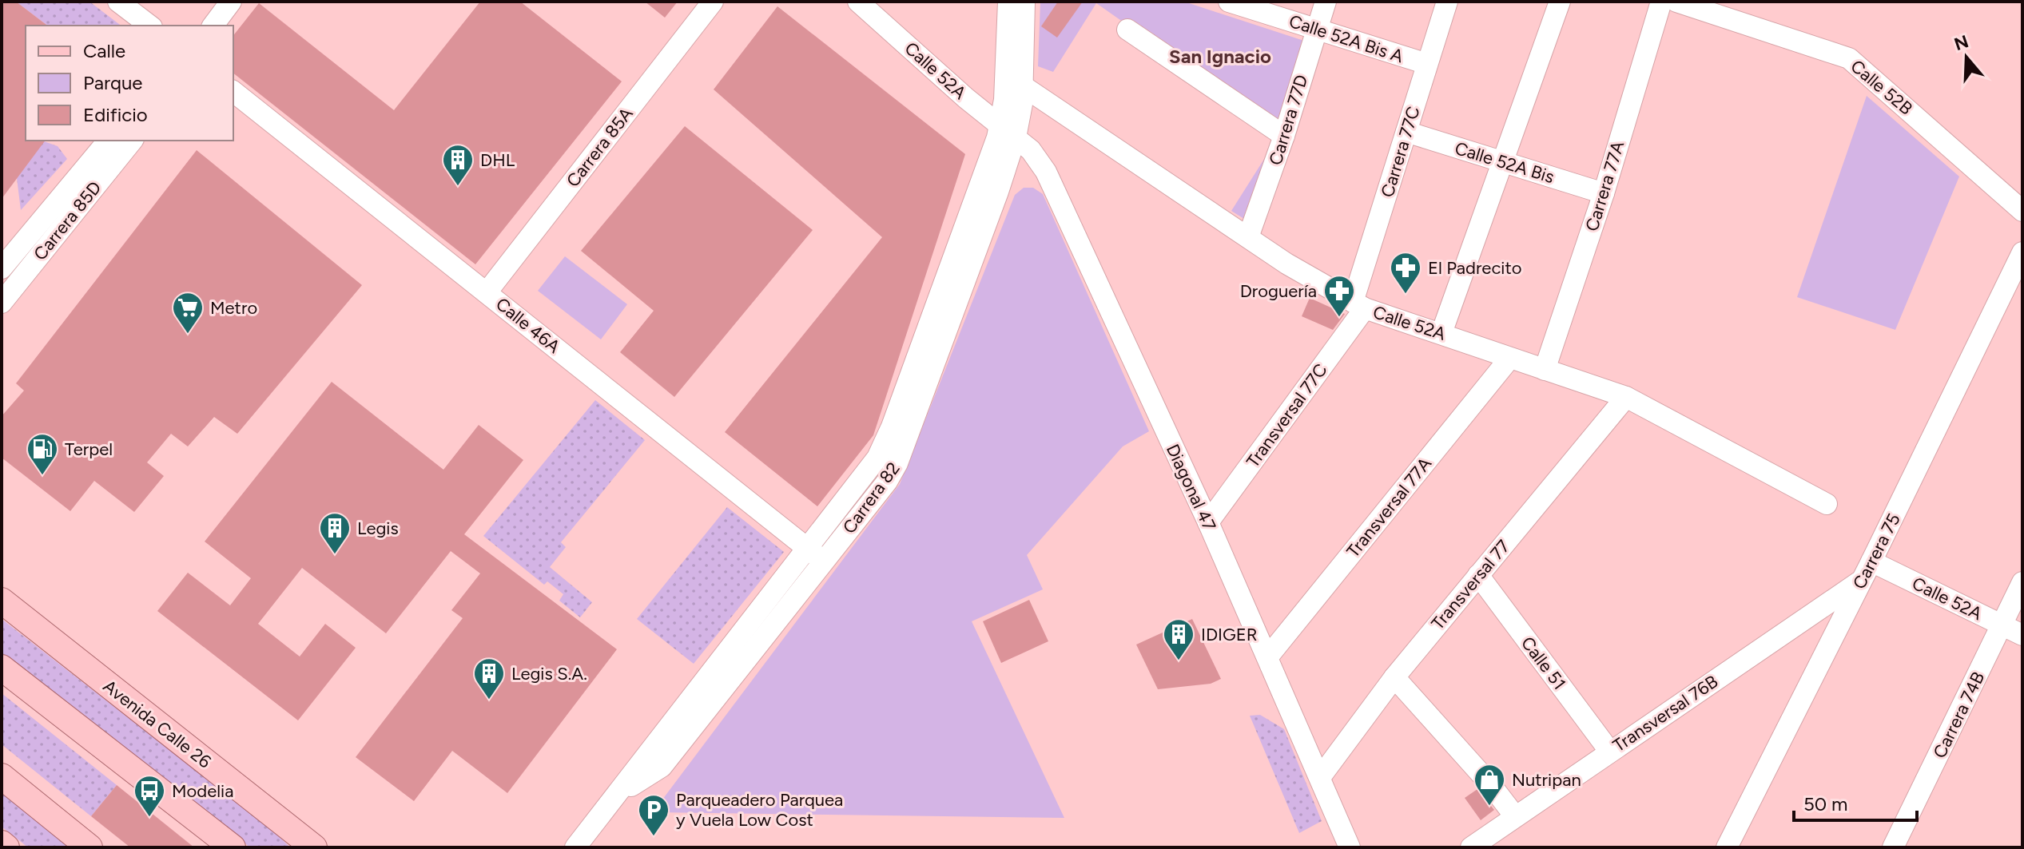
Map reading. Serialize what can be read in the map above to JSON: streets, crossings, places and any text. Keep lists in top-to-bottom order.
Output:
{
  "streets": {
    "main road": ["Avenida Calle 26"],
    "street": [
      "Calle 52A Bis A",
      "Calle 52A",
      "Calle 52B",
      "Carrera 77D",
      "Carrera 85A",
      "Carrera 77C",
      "Calle 52A Bis",
      "Carrera 77A",
      "Carrera 85D",
      "Calle 46A",
      "Transversal 77C",
      "Diagonal 47",
      "Carrera 82",
      "Transversal 77A",
      "Carrera 75",
      "Transversal 77",
      "Calle 51",
      "Transversal 76B",
      "Carrera 74B"
    ]
  },
  "crossings": [
    ["Calle 52A Bis A", "Carrera 77D"],
    ["Calle 52A Bis A", "Carrera 77C"],
    ["Calle 52A", "Carrera 77D"],
    ["Calle 52A", "Carrera 77C"],
    ["Calle 52A", "Carrera 77A"],
    ["Calle 52A", "Transversal 77C"],
    ["Calle 52A", "Diagonal 47"],
    ["Calle 52A", "Carrera 82"],
    ["Calle 52A", "Transversal 77A"],
    ["Calle 52A", "Carrera 75"],
    ["Calle 52A", "Transversal 77"],
    ["Calle 52A", "Carrera 74B"],
    ["Carrera 85A", "Calle 46A"],
    ["Carrera 77C", "Calle 52A Bis"],
    ["Carrera 77C", "Transversal 77C"],
    ["Calle 52A Bis", "Carrera 77A"],
    ["Calle 46A", "Carrera 82"],
    ["Transversal 77C", "Diagonal 47"],
    ["Diagonal 47", "Carrera 82"],
    ["Diagonal 47", "Transversal 77A"],
    ["Diagonal 47", "Transversal 77"],
    ["Carrera 75", "Transversal 76B"],
    ["Transversal 77", "Calle 51"],
    ["Calle 51", "Transversal 76B"]
  ],
  "districts": ["San Ignacio"],
  "places": {
    "building": [
      "DHL",
      "Legis",
      "IDIGER",
      "Legis S.A."
    ],
    "pharmacy": ["El Padrecito", "Droguería"],
    "supermarket": ["Metro"],
    "fuel station": ["Terpel"],
    "shop": ["Nutripan"],
    "bus stop": ["Modelia"],
    "parking": ["Parqueadero Parquea y Vuela Low Cost"]
  },
  "legend": ["Calle", "Parque", "Edificio"],
  "scale_bar": "50 m",
  "north": "top"
}
